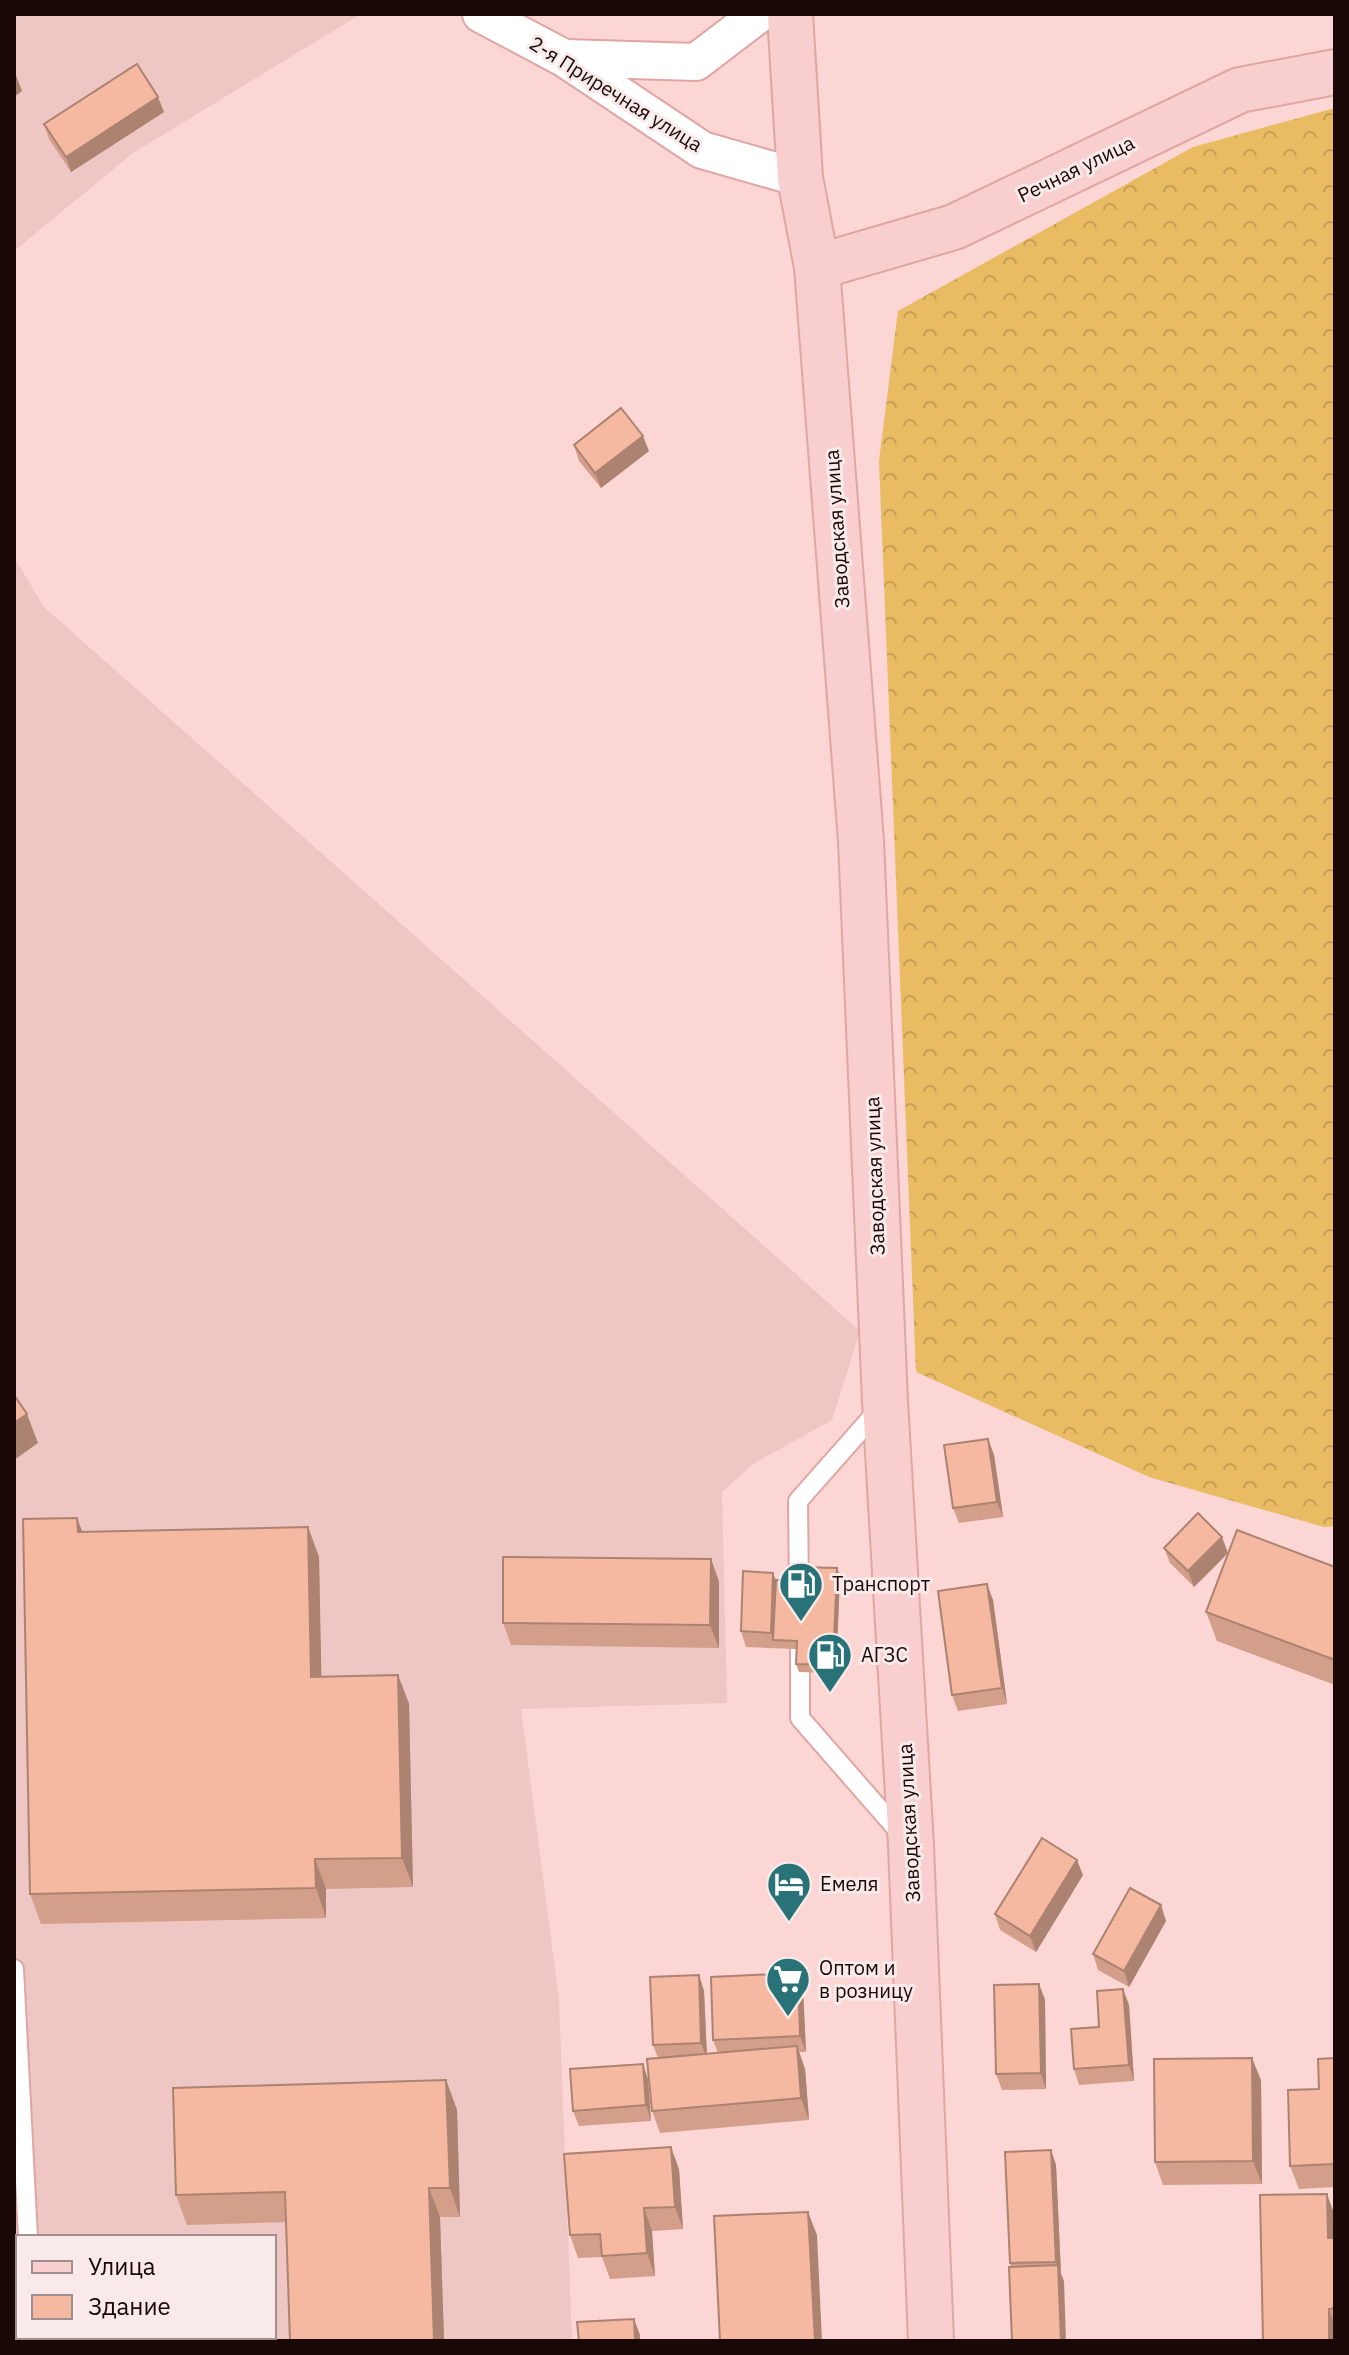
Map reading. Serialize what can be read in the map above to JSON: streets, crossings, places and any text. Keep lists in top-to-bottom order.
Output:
{
  "streets": {
    "main road": ["Речная улица", "Заводская улица"],
    "street": ["2-я Приречная улица"]
  },
  "crossings": [
    ["2-я Приречная улица", "Заводская улица"],
    ["Речная улица", "Заводская улица"]
  ],
  "places": {
    "fuel station": ["Транспорт", "АГЗС"],
    "hotel": ["Емеля"],
    "supermarket": ["Оптом и в розницу"]
  },
  "legend": ["Улица", "Здание"]
}
